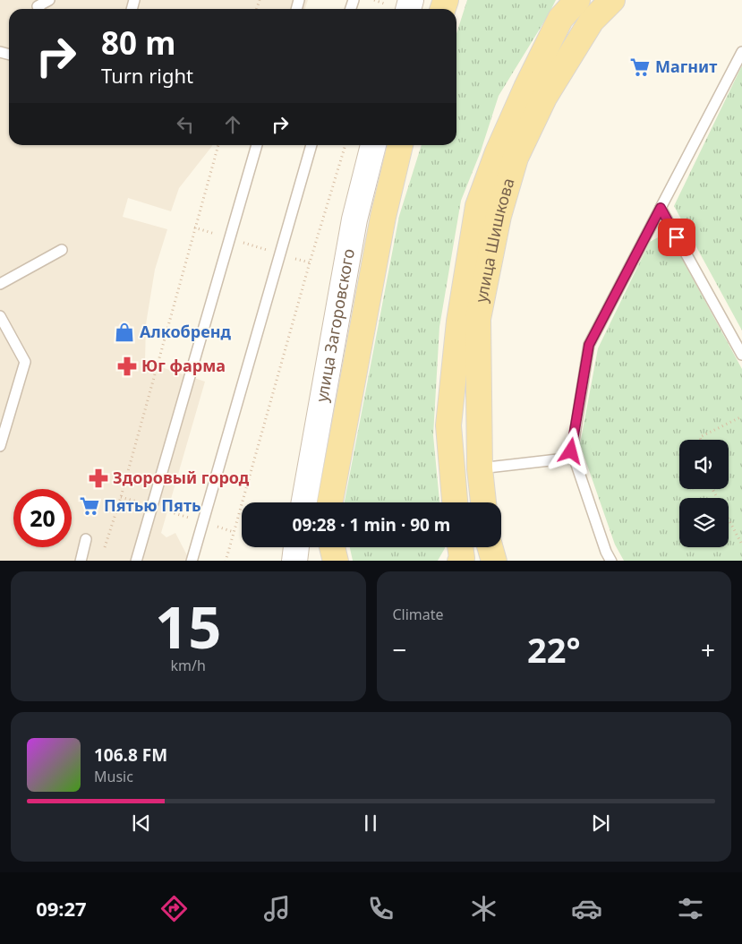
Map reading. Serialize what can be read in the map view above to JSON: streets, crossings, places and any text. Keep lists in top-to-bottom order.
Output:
{
  "streets": {
    "main road": ["улица Шишкова"],
    "street": ["улица Загоровского"]
  },
  "places": {
    "supermarket": ["Магнит", "Пятью Пять"],
    "shop": ["Алкобренд"],
    "pharmacy": ["Юг фарма", "Здоровый город"]
  },
  "page": {
    "turn": ["80 m", "Turn right"],
    "limit": "20",
    "trip": "09:28 · 1 min · 90 m",
    "tile": [
      ["15", "km/h"],
      "Climate"
    ],
    "heat": ["−", "22°", "+"],
    "song": ["106.8 FM", "Music"],
    "tabs": "09:27"
  }
}
